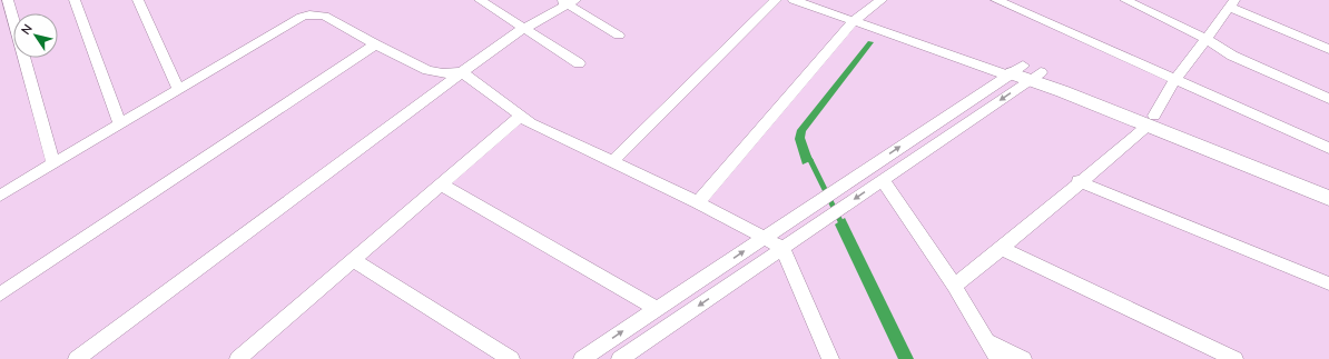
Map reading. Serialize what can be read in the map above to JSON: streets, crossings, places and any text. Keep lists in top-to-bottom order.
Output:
{
  "north": "top left"
}
